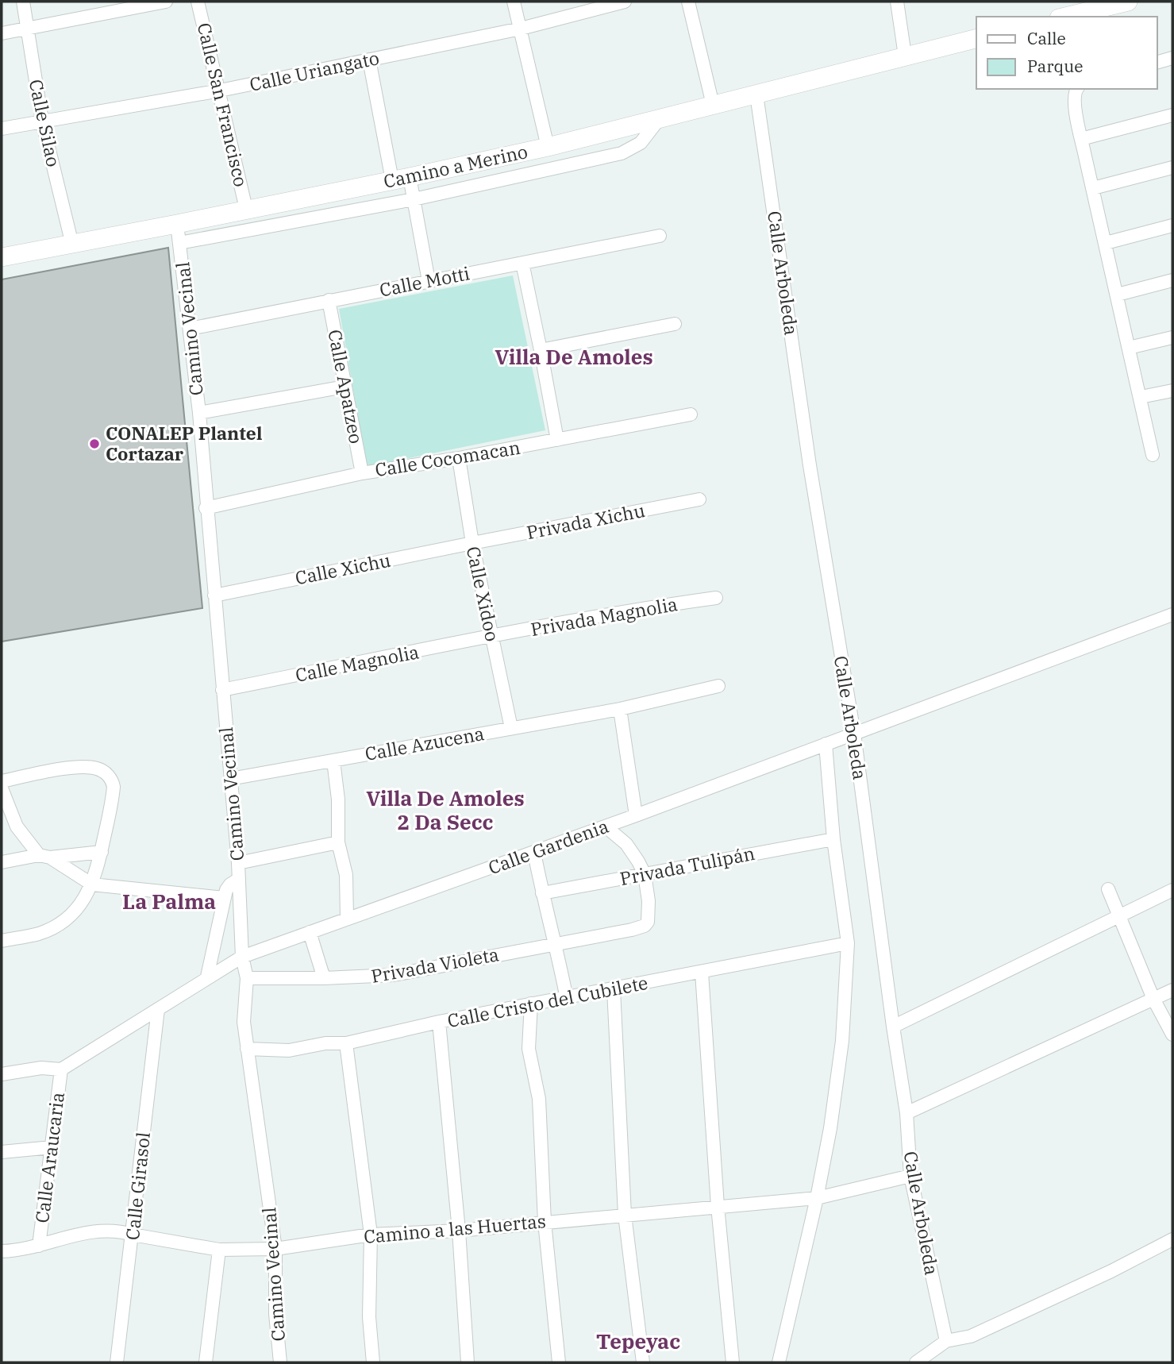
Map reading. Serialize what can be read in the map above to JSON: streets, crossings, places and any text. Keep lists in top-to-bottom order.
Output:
{
  "streets": {
    "street": [
      "Calle Uriangato",
      "Calle San Francisco",
      "Calle Silao",
      "Camino a Merino",
      "Calle Arboleda",
      "Calle Motti",
      "Camino Vecinal",
      "Calle Apatzeo",
      "Calle Cocomacan",
      "Privada Xichu",
      "Calle Xichu",
      "Calle Xidoo",
      "Privada Magnolia",
      "Calle Magnolia",
      "Calle Azucena",
      "Calle Gardenia",
      "Privada Tulipán",
      "Privada Violeta",
      "Calle Cristo del Cubilete",
      "Calle Araucaria",
      "Calle Girasol",
      "Camino a las Huertas"
    ]
  },
  "crossings": [
    ["Calle Uriangato", "Calle San Francisco"],
    ["Calle Uriangato", "Calle Silao"],
    ["Calle San Francisco", "Camino a Merino"],
    ["Calle Silao", "Camino a Merino"],
    ["Camino a Merino", "Calle Arboleda"],
    ["Camino a Merino", "Camino Vecinal"],
    ["Calle Arboleda", "Calle Gardenia"],
    ["Calle Arboleda", "Camino a las Huertas"],
    ["Calle Motti", "Camino Vecinal"],
    ["Calle Motti", "Calle Apatzeo"],
    ["Camino Vecinal", "Calle Cocomacan"],
    ["Camino Vecinal", "Calle Xichu"],
    ["Camino Vecinal", "Calle Magnolia"],
    ["Camino Vecinal", "Calle Azucena"],
    ["Camino Vecinal", "Calle Gardenia"],
    ["Camino Vecinal", "Privada Violeta"],
    ["Camino Vecinal", "Calle Cristo del Cubilete"],
    ["Camino Vecinal", "Camino a las Huertas"],
    ["Calle Apatzeo", "Calle Cocomacan"],
    ["Calle Cocomacan", "Calle Xidoo"],
    ["Privada Xichu", "Calle Xichu"],
    ["Privada Xichu", "Calle Xidoo"],
    ["Calle Xichu", "Calle Xidoo"],
    ["Calle Xidoo", "Privada Magnolia"],
    ["Calle Xidoo", "Calle Magnolia"],
    ["Calle Xidoo", "Calle Azucena"],
    ["Privada Magnolia", "Calle Magnolia"],
    ["Calle Gardenia", "Calle Araucaria"],
    ["Calle Gardenia", "Calle Girasol"],
    ["Privada Tulipán", "Privada Violeta"],
    ["Calle Araucaria", "Camino a las Huertas"],
    ["Calle Girasol", "Camino a las Huertas"]
  ],
  "districts": [
    "Villa De Amoles",
    "Villa De Amoles 2 Da Secc",
    "La Palma",
    "Tepeyac"
  ],
  "places": ["CONALEP Plantel Cortazar"],
  "legend": ["Calle", "Parque"]
}
